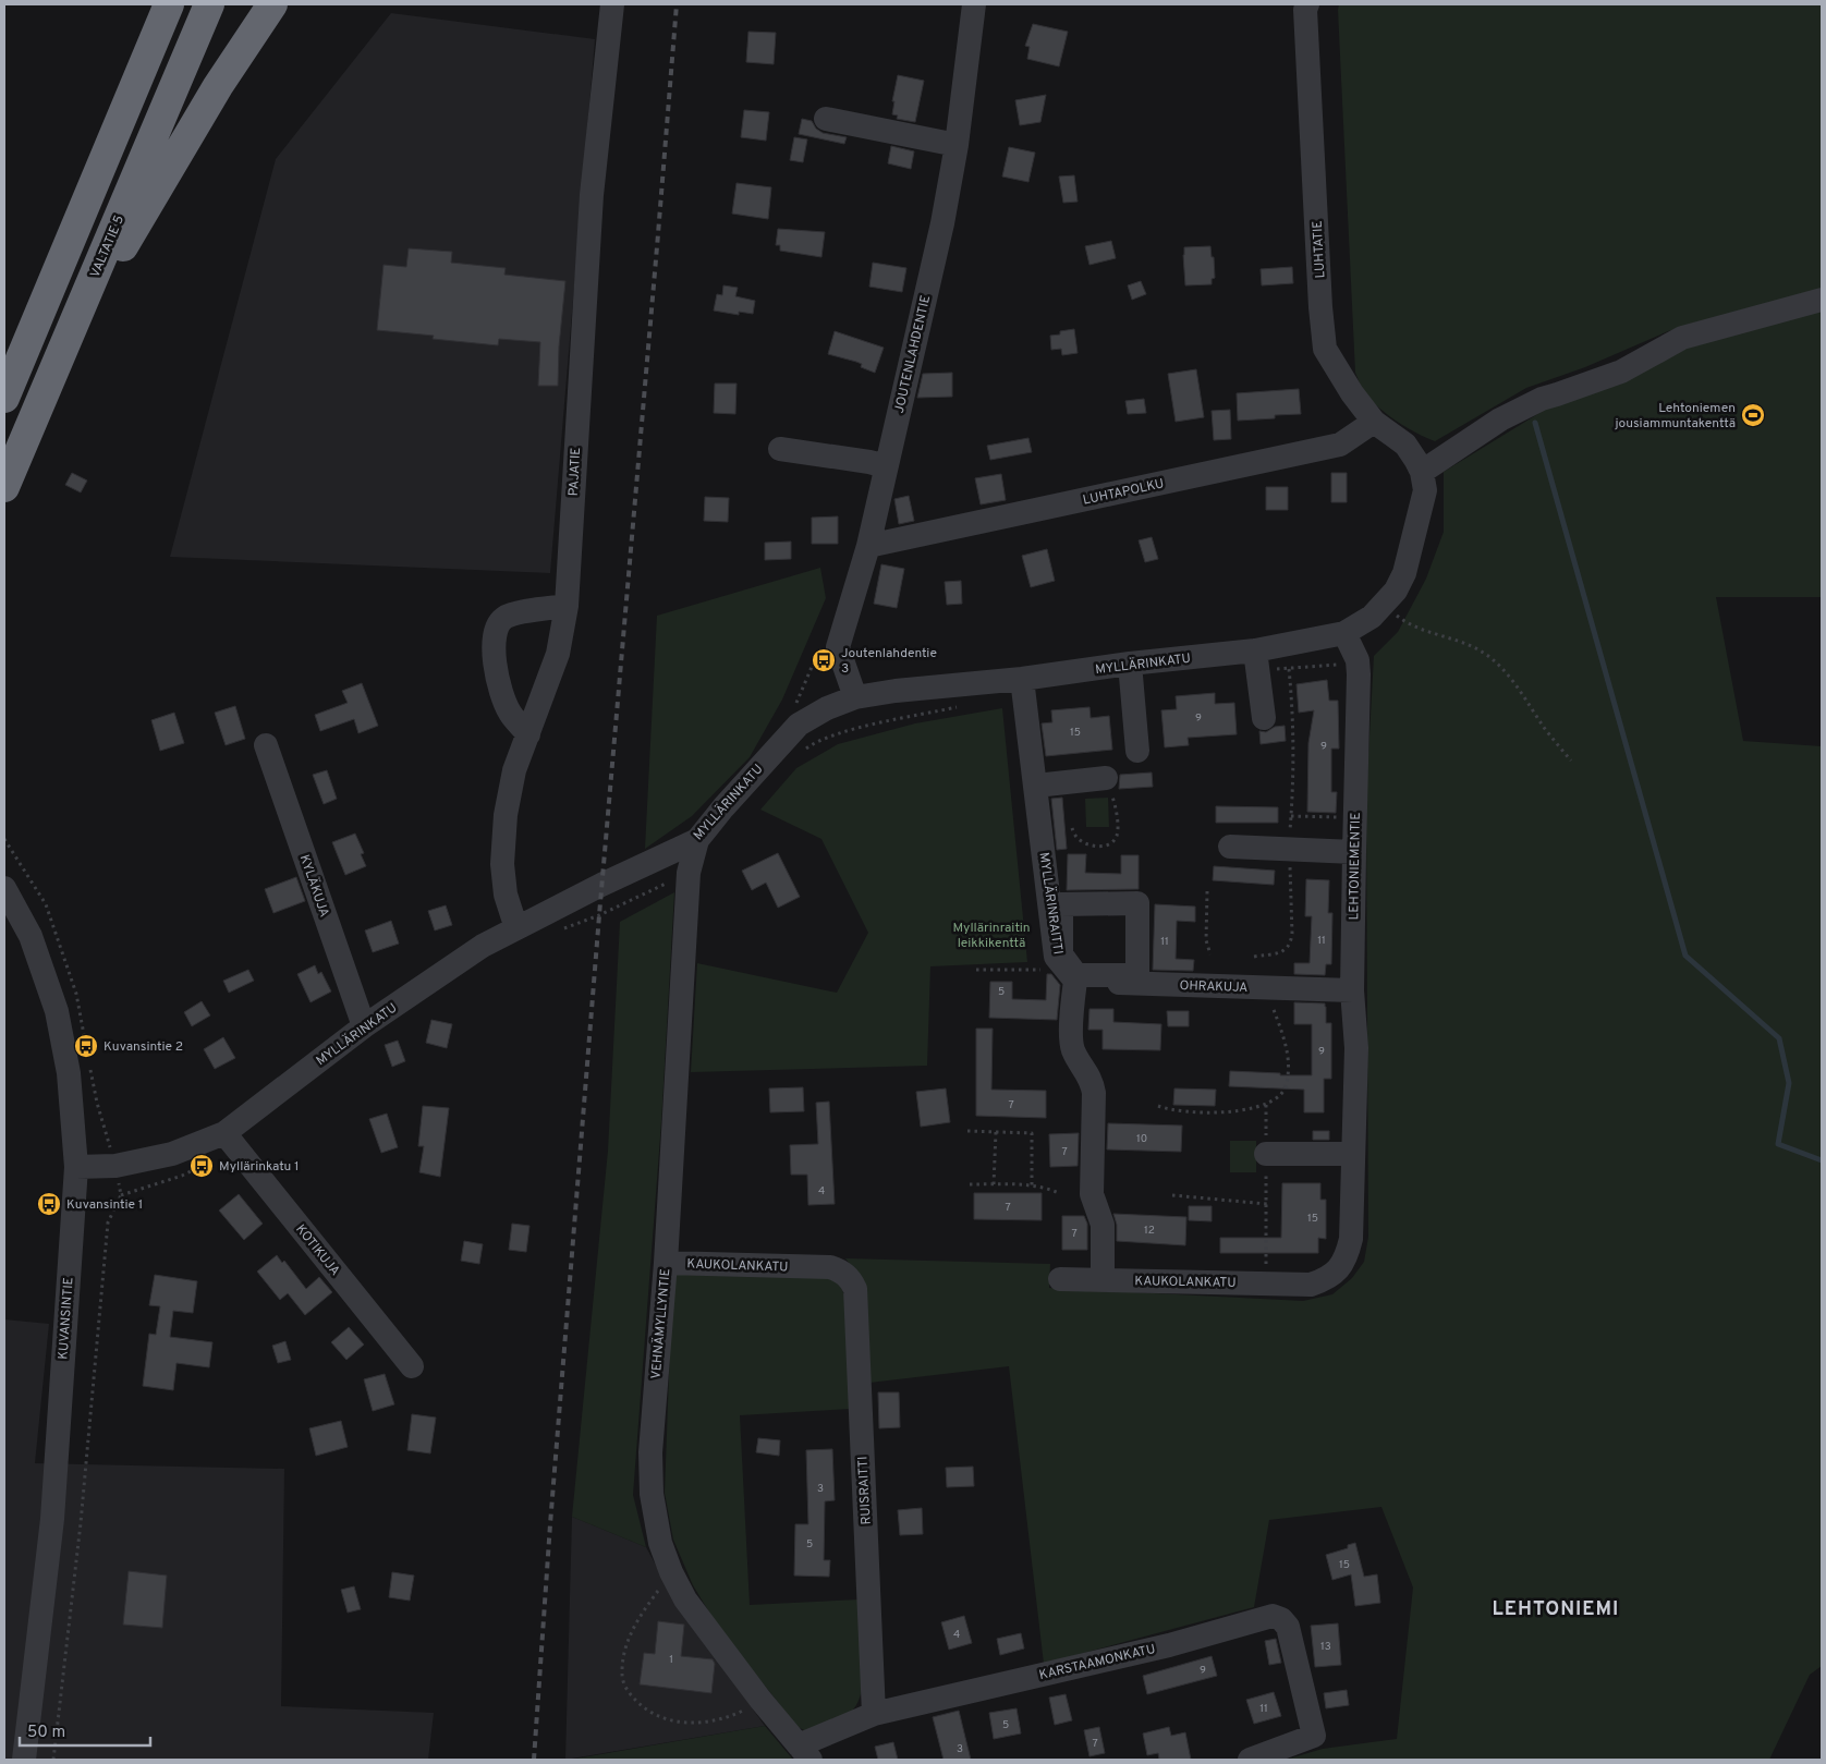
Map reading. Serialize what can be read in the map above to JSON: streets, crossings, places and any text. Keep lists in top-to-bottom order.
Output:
{
  "streets": {
    "highway": ["VALTATIE 5"],
    "street": [
      "LUHTATIE",
      "JOUTENLAHDENTIE",
      "PAJATIE",
      "LUHTAPOLKU",
      "MYLLÄRINKATU",
      "LEHTONIEMENTIE",
      "KYLÄKUJA",
      "MYLLÄRINRAITTI",
      "OHRAKUJA",
      "KOTIKUJA",
      "KAUKOLANKATU",
      "KUVANSINTIE",
      "VEHNÄMYLLYNTIE",
      "RUISRAITTI",
      "KARSTAAMONKATU"
    ]
  },
  "crossings": [
    ["LUHTATIE", "LUHTAPOLKU"],
    ["JOUTENLAHDENTIE", "LUHTAPOLKU"],
    ["JOUTENLAHDENTIE", "MYLLÄRINKATU"],
    ["PAJATIE", "MYLLÄRINKATU"],
    ["MYLLÄRINKATU", "LEHTONIEMENTIE"],
    ["MYLLÄRINKATU", "KYLÄKUJA"],
    ["MYLLÄRINKATU", "MYLLÄRINRAITTI"],
    ["MYLLÄRINKATU", "KOTIKUJA"],
    ["MYLLÄRINKATU", "KUVANSINTIE"],
    ["MYLLÄRINKATU", "VEHNÄMYLLYNTIE"],
    ["LEHTONIEMENTIE", "OHRAKUJA"],
    ["LEHTONIEMENTIE", "KAUKOLANKATU"],
    ["MYLLÄRINRAITTI", "OHRAKUJA"],
    ["KAUKOLANKATU", "VEHNÄMYLLYNTIE"],
    ["KAUKOLANKATU", "RUISRAITTI"],
    ["VEHNÄMYLLYNTIE", "KARSTAAMONKATU"],
    ["RUISRAITTI", "KARSTAAMONKATU"]
  ],
  "districts": ["LEHTONIEMI"],
  "parks": ["Myllärinraitin leikkikenttä"],
  "places": {
    "sports": ["Lehtoniemen jousiammuntakenttä"],
    "bus stop": [
      "Joutenlahdentie 3",
      "Kuvansintie 2",
      "Myllärinkatu 1",
      "Kuvansintie 1"
    ]
  },
  "house_numbers": [
    "9",
    "15",
    "9",
    "11",
    "11",
    "5",
    "9",
    "7",
    "10",
    "7",
    "4",
    "7",
    "15",
    "12",
    "7",
    "3",
    "5",
    "15",
    "4",
    "13",
    "1",
    "9",
    "11",
    "5",
    "7",
    "3"
  ],
  "scale_bar": "50 m"
}
